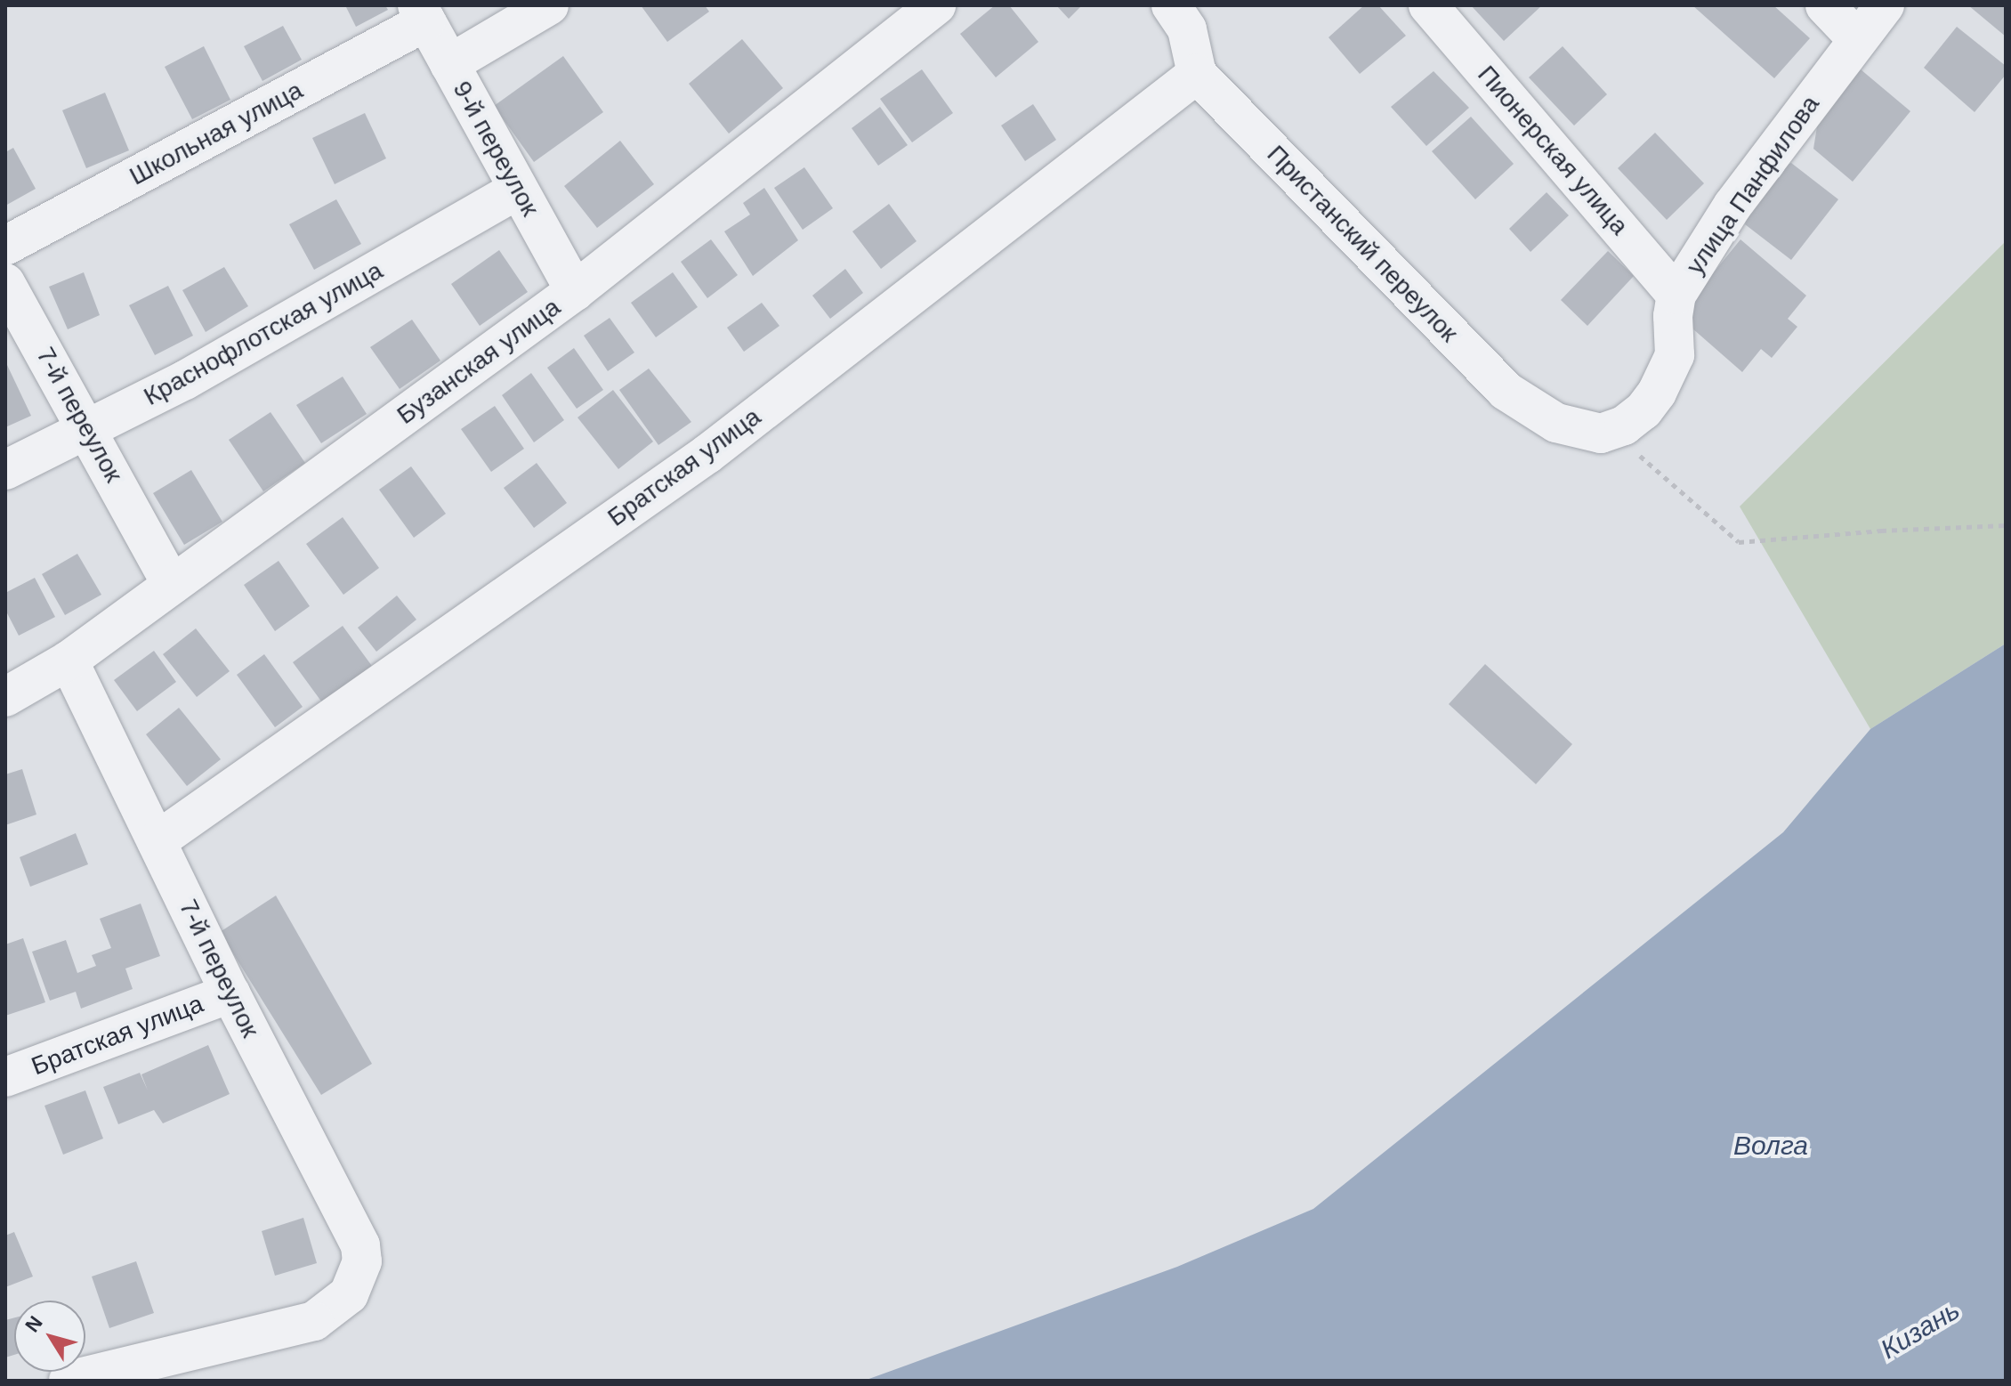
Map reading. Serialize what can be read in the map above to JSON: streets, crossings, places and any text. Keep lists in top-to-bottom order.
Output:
{
  "streets": {
    "street": [
      "Школьная улица",
      "9-й переулок",
      "Пионерская улица",
      "улица Панфилова",
      "Пристанский переулок",
      "Краснофлотская улица",
      "Бузанская улица",
      "7-й переулок",
      "Братская улица"
    ]
  },
  "crossings": [
    ["Школьная улица", "9-й переулок"],
    ["9-й переулок", "Краснофлотская улица"],
    ["9-й переулок", "Бузанская улица"],
    ["Пионерская улица", "улица Панфилова"],
    ["улица Панфилова", "Пристанский переулок"],
    ["Пристанский переулок", "Братская улица"],
    ["Краснофлотская улица", "7-й переулок"],
    ["Бузанская улица", "7-й переулок"],
    ["7-й переулок", "Братская улица"]
  ],
  "water": ["Волга", "Кизань"],
  "north": "top left"
}
